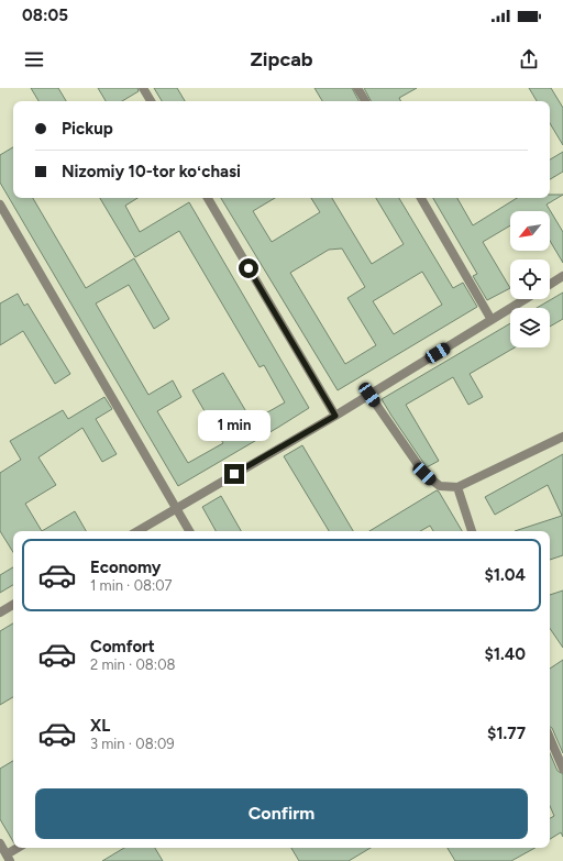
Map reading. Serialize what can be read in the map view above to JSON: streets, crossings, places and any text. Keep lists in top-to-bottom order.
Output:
{
  "north": "bottom left",
  "page": {
    "status": "08:05",
    "header": "Zipcab",
    "banner": ["Pickup", "Nizomiy 10-tor koʻchasi"],
    "bubble": "1 min",
    "list": [
      {
        "name": "Economy",
        "note": "1 min · 08:07",
        "value": "$1.04"
      },
      {
        "name": "Comfort",
        "note": "2 min · 08:08",
        "value": "$1.40"
      },
      {
        "name": "XL",
        "note": "3 min · 08:09",
        "value": "$1.77"
      }
    ],
    "buttons": "Confirm"
  }
}
